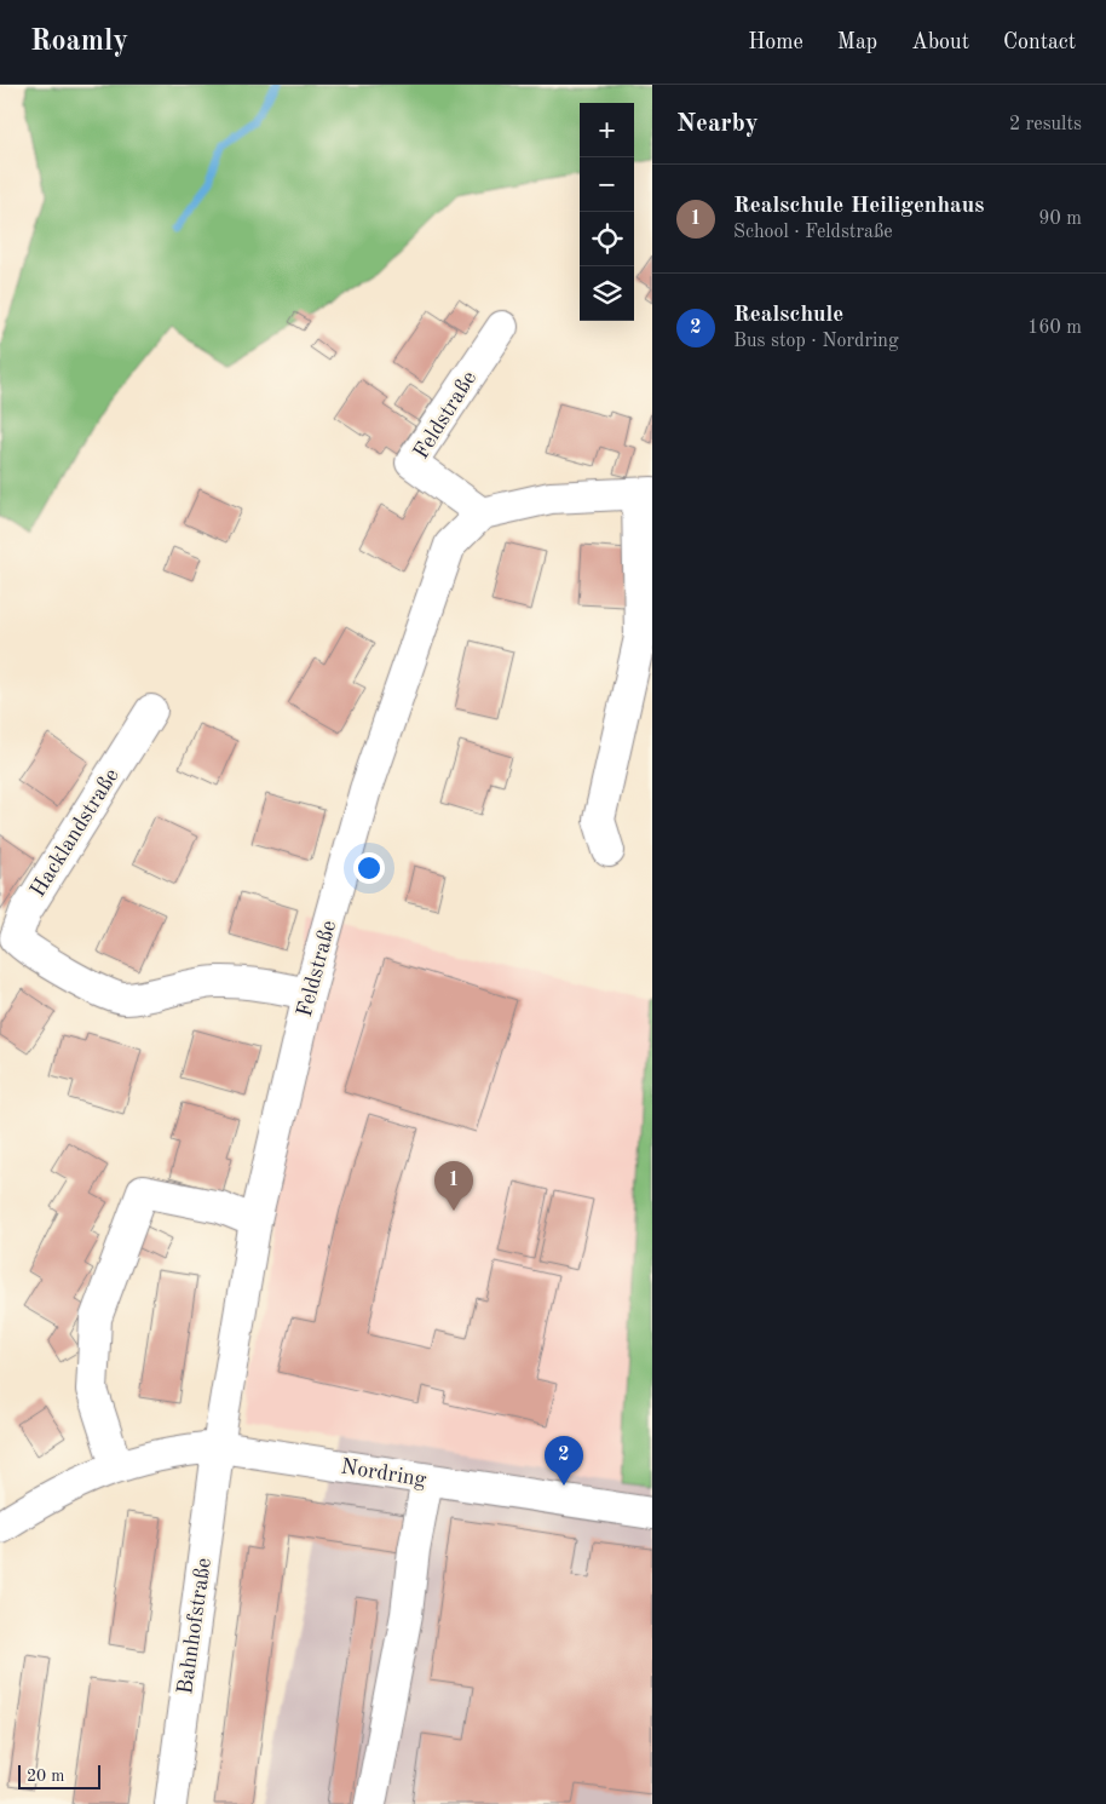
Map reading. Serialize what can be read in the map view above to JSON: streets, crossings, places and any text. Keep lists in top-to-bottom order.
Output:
{
  "streets": {
    "street": [
      "Feldstraße",
      "Hacklandstraße",
      "Nordring",
      "Bahnhofstraße"
    ]
  },
  "crossings": [
    ["Feldstraße", "Hacklandstraße"],
    ["Feldstraße", "Nordring"],
    ["Feldstraße", "Bahnhofstraße"],
    ["Nordring", "Bahnhofstraße"]
  ],
  "scale_bar": "20 m",
  "page": {
    "header": "Roamly",
    "nav": [
      "Home",
      "Map",
      "About",
      "Contact"
    ],
    "heading": ["Nearby", "2 results"],
    "map_buttons": ["+", "−"],
    "list": [
      {
        "mark": "1",
        "name": "Realschule Heiligenhaus",
        "note": "School · Feldstraße",
        "value": "90 m"
      },
      {
        "mark": "2",
        "name": "Realschule",
        "note": "Bus stop · Nordring",
        "value": "160 m"
      }
    ],
    "pins": ["1", "2"],
    "scale": "20 m"
  }
}
